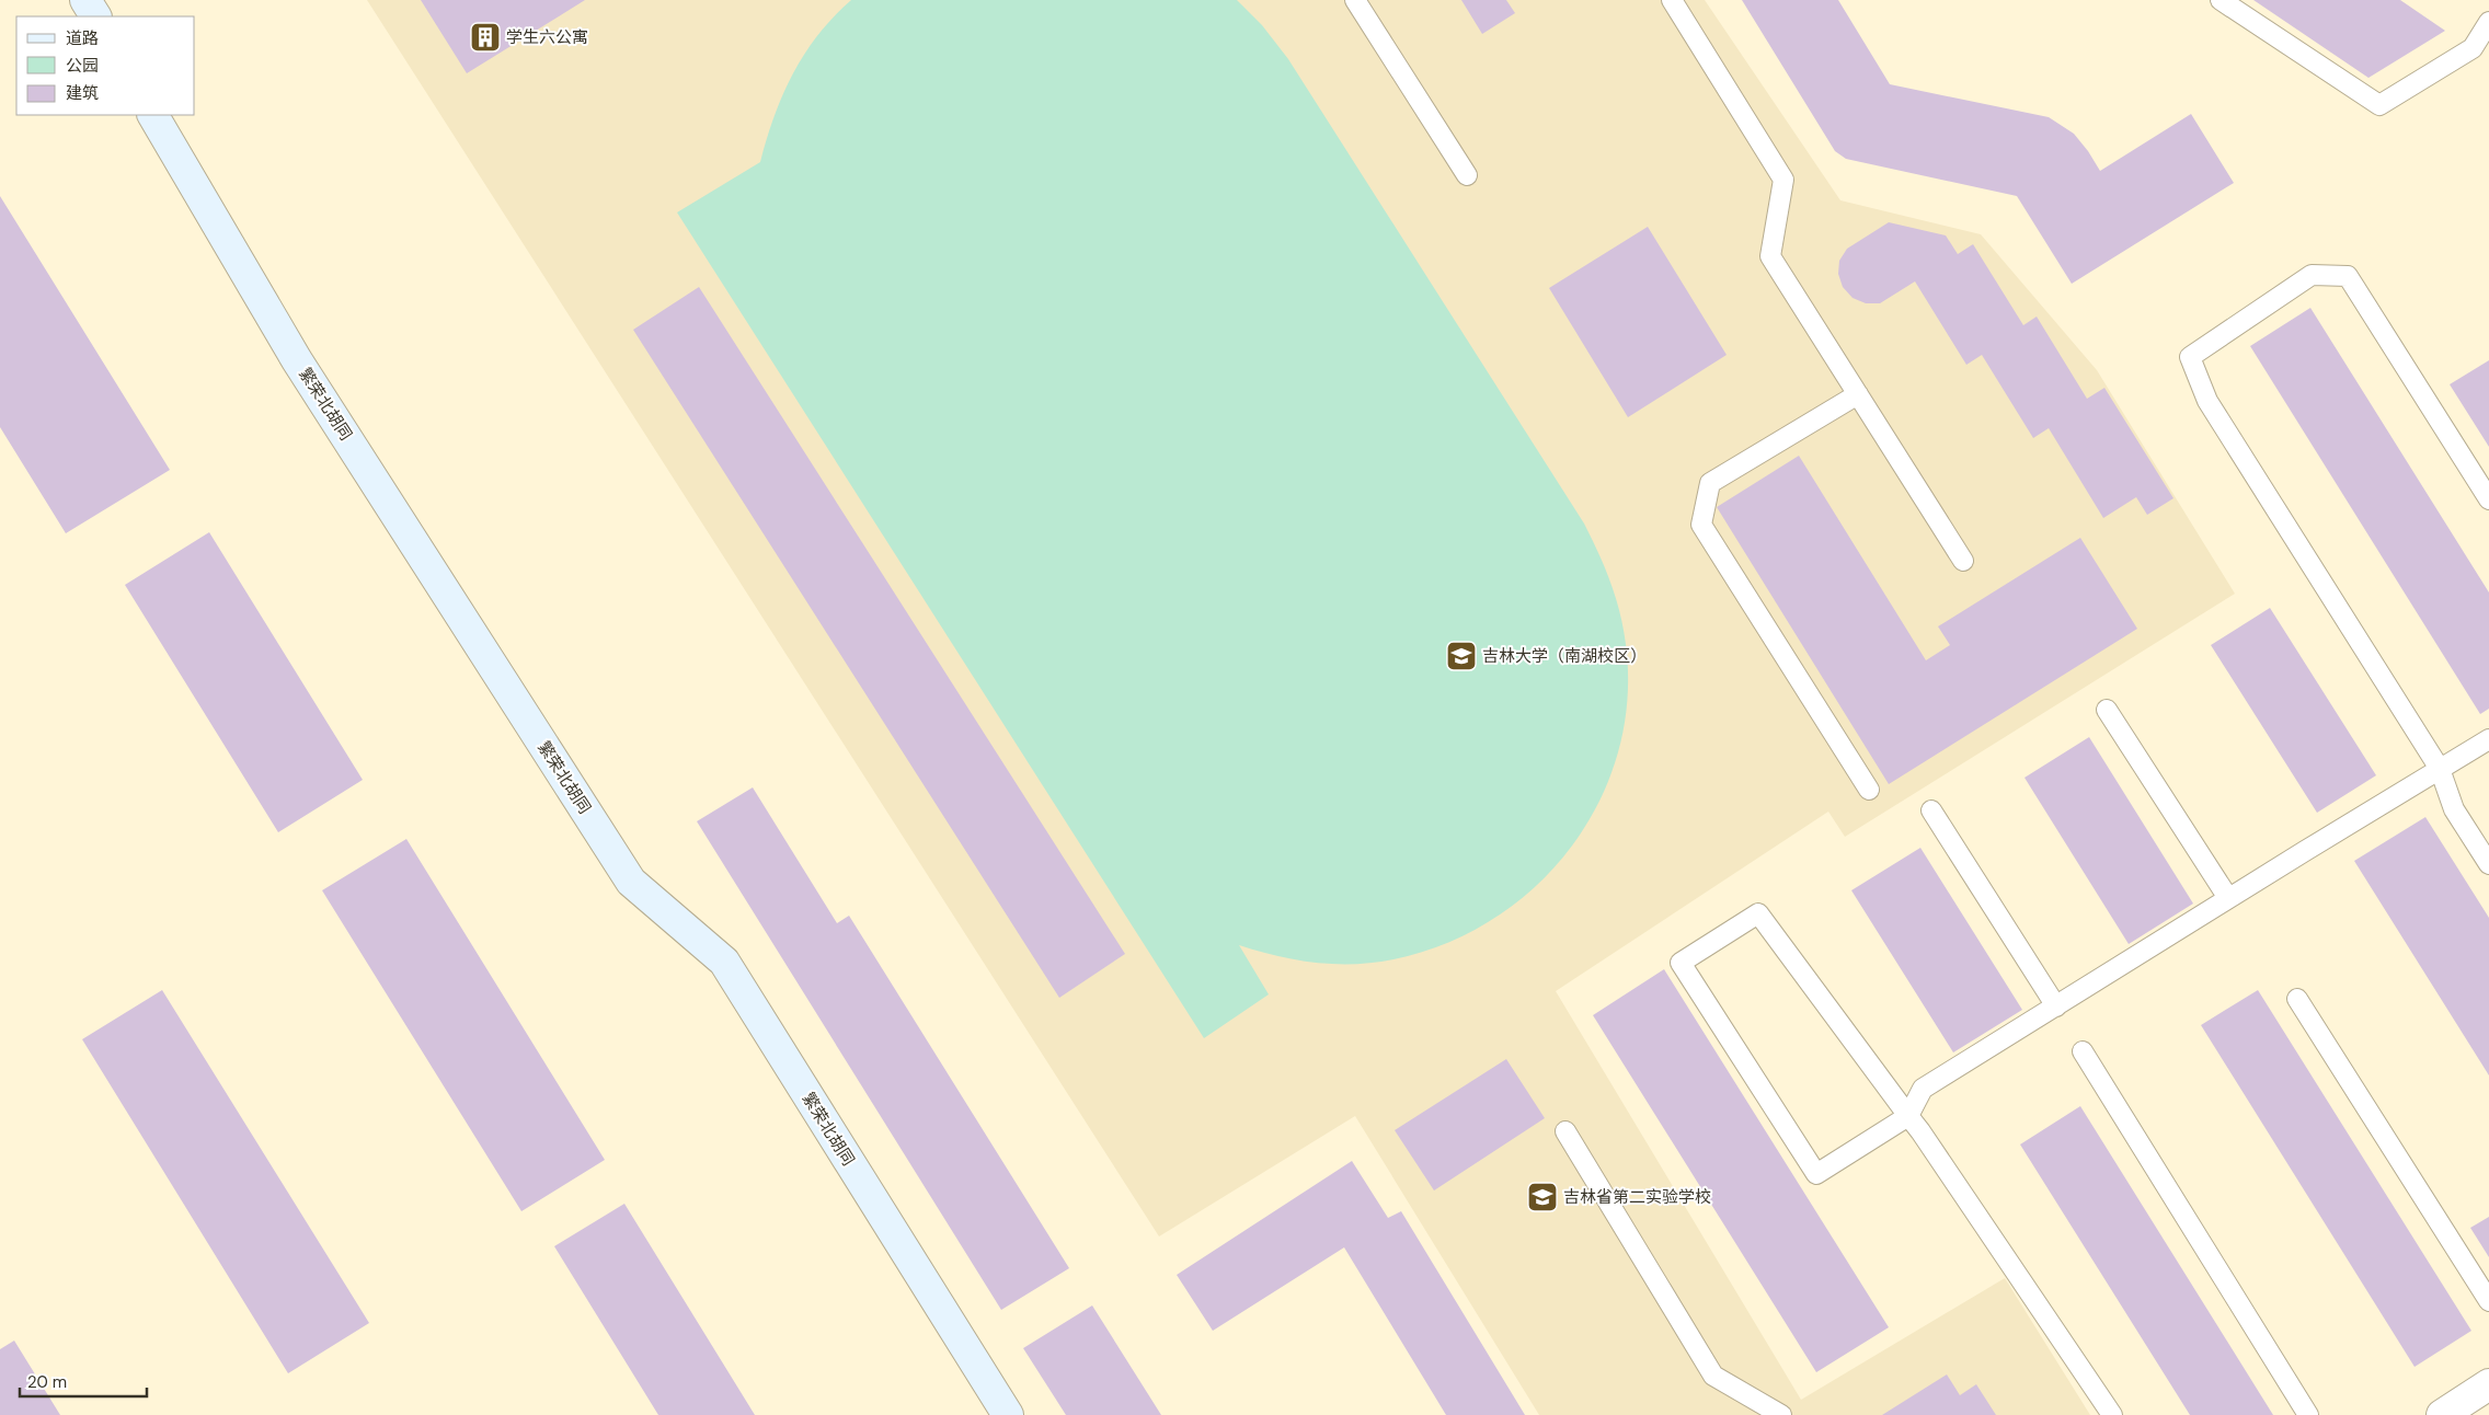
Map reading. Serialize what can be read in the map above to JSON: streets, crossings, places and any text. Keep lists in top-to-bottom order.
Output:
{
  "streets": {
    "street": ["繁荣北胡同"]
  },
  "places": {
    "building": ["学生六公寓"],
    "school or university": ["吉林大学（南湖校区）", "吉林省第二实验学校"]
  },
  "legend": ["道路", "公园", "建筑"],
  "scale_bar": "20 m"
}
